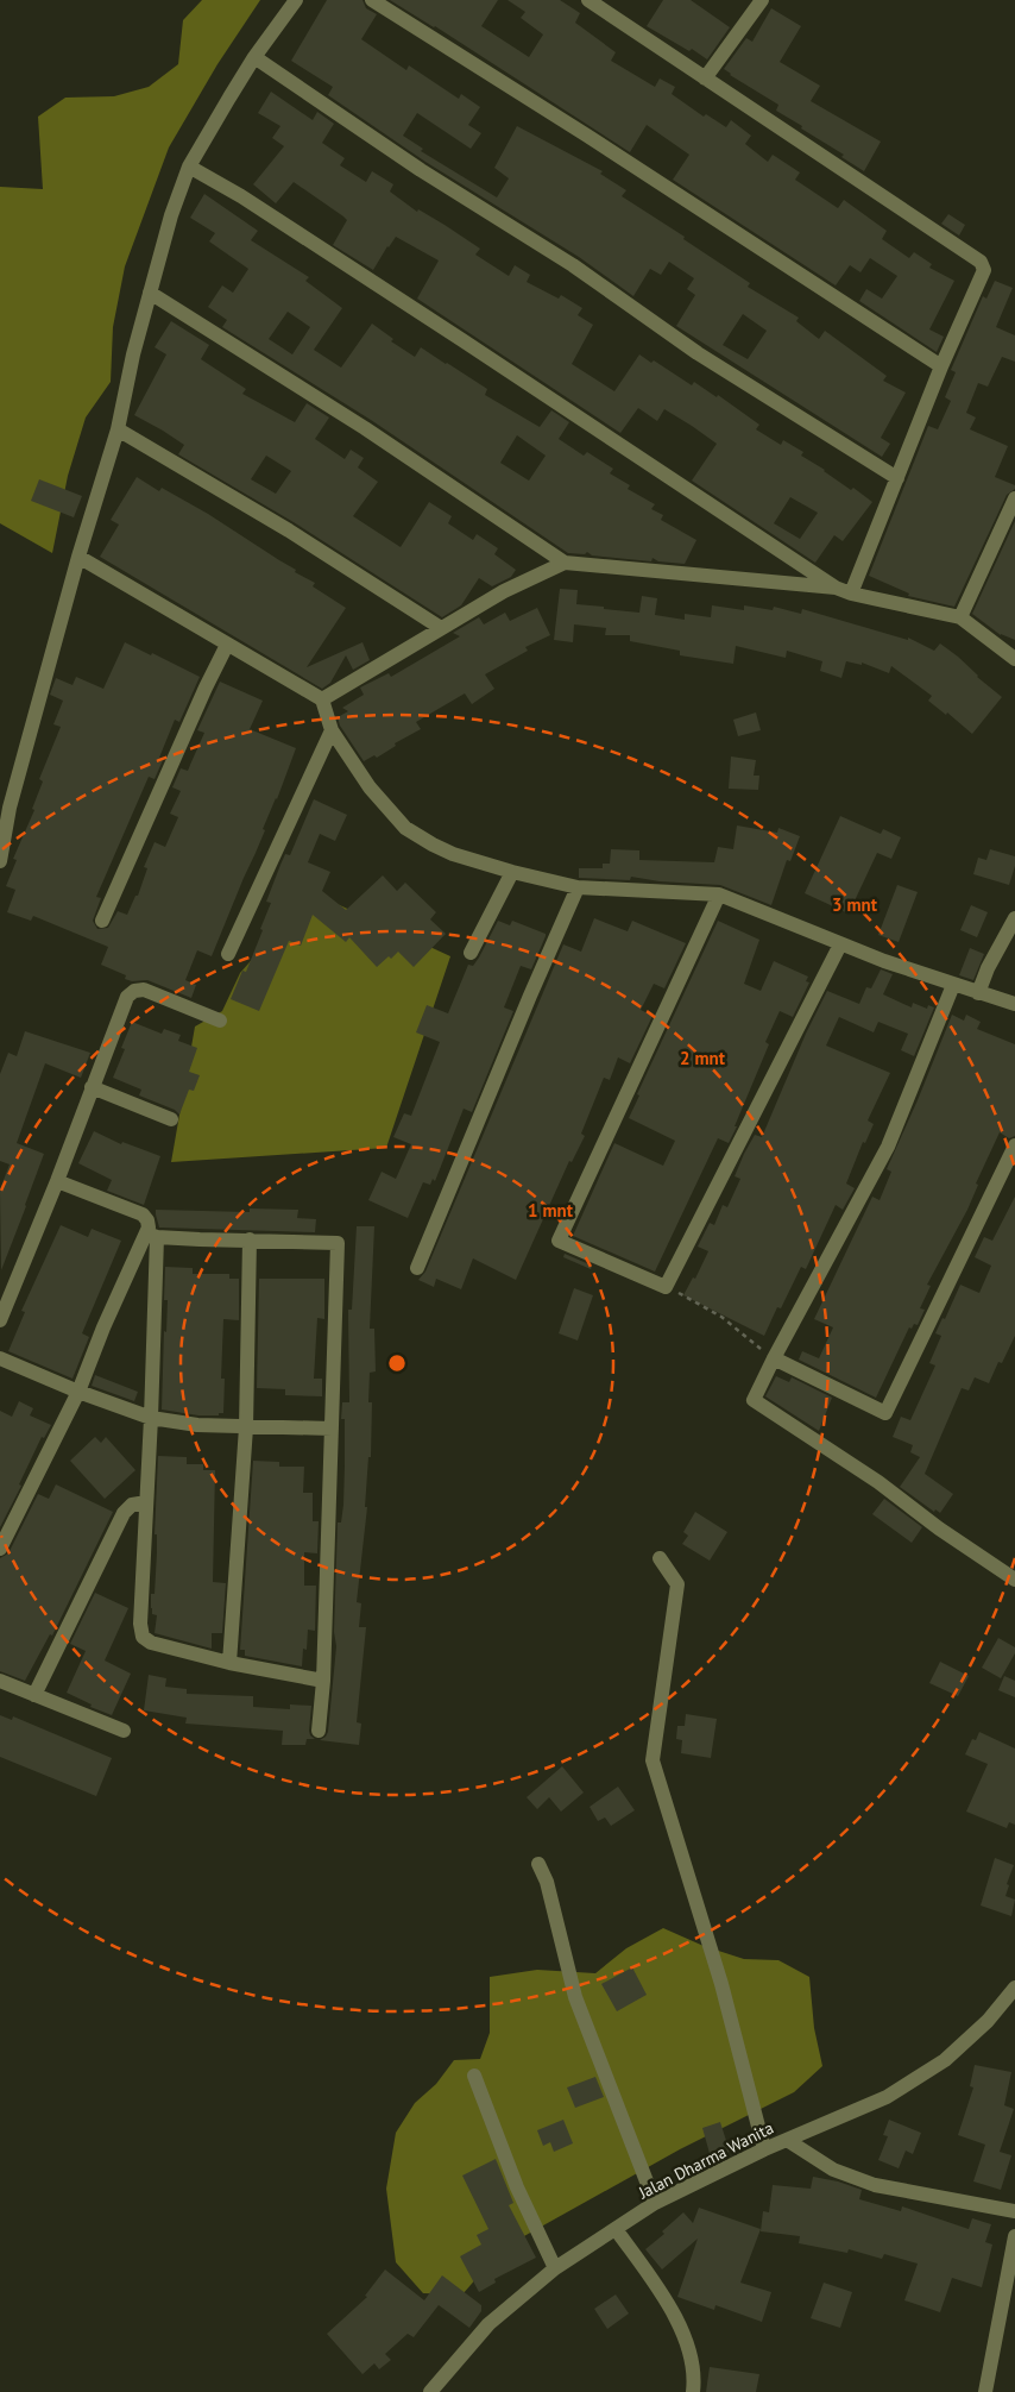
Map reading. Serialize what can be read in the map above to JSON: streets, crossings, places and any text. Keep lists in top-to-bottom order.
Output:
{
  "streets": {
    "street": ["Jalan Dharma Wanita"]
  },
  "rings": ["3 mnt", "2 mnt", "1 mnt"]
}
